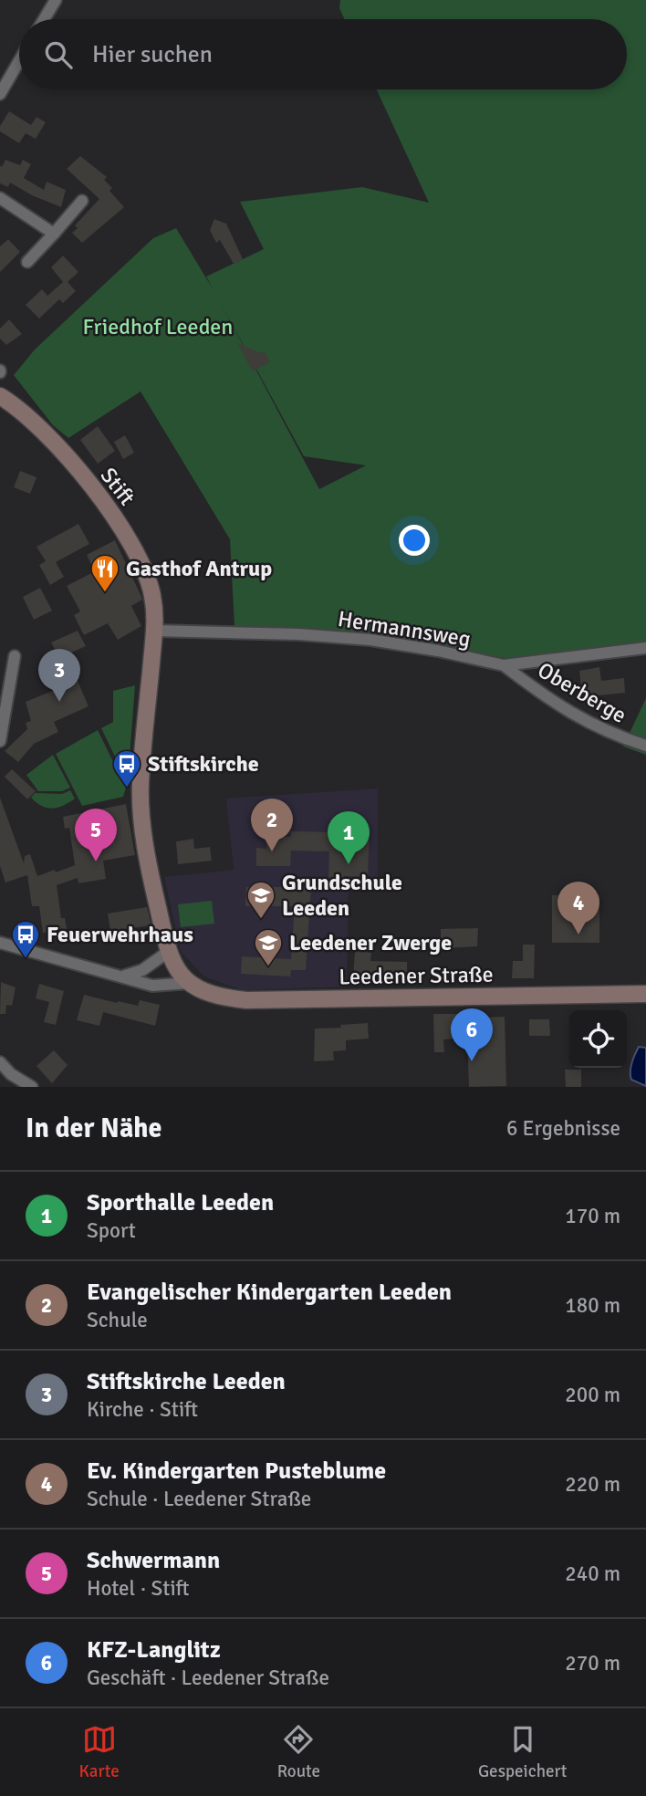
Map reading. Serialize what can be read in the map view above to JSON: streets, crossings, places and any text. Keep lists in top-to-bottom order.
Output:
{
  "streets": {
    "main road": ["Stift", "Leedener Straße"],
    "street": ["Hermannsweg", "Oberberge"]
  },
  "crossings": [
    ["Stift", "Hermannsweg"],
    ["Hermannsweg", "Oberberge"]
  ],
  "parks": ["Friedhof Leeden"],
  "places": {
    "restaurant": ["Gasthof Antrup"],
    "bus stop": ["Stiftskirche", "Feuerwehrhaus"],
    "school or university": ["Grundschule Leeden", "Leedener Zwerge"]
  },
  "page": {
    "search": "Hier suchen",
    "pins": [
      "3",
      "2",
      "5",
      "1",
      "4",
      "6"
    ],
    "heading": ["In der Nähe", "6 Ergebnisse"],
    "list": [
      {
        "mark": "1",
        "name": "Sporthalle Leeden",
        "note": "Sport",
        "value": "170 m"
      },
      {
        "mark": "2",
        "name": "Evangelischer Kindergarten Leeden",
        "note": "Schule",
        "value": "180 m"
      },
      {
        "mark": "3",
        "name": "Stiftskirche Leeden",
        "note": "Kirche · Stift",
        "value": "200 m"
      },
      {
        "mark": "4",
        "name": "Ev. Kindergarten Pusteblume",
        "note": "Schule · Leedener Straße",
        "value": "220 m"
      },
      {
        "mark": "5",
        "name": "Schwermann",
        "note": "Hotel · Stift",
        "value": "240 m"
      },
      {
        "mark": "6",
        "name": "KFZ-Langlitz",
        "note": "Geschäft · Leedener Straße",
        "value": "270 m"
      }
    ],
    "nav": ["Karte", "Route", "Gespeichert"]
  }
}
